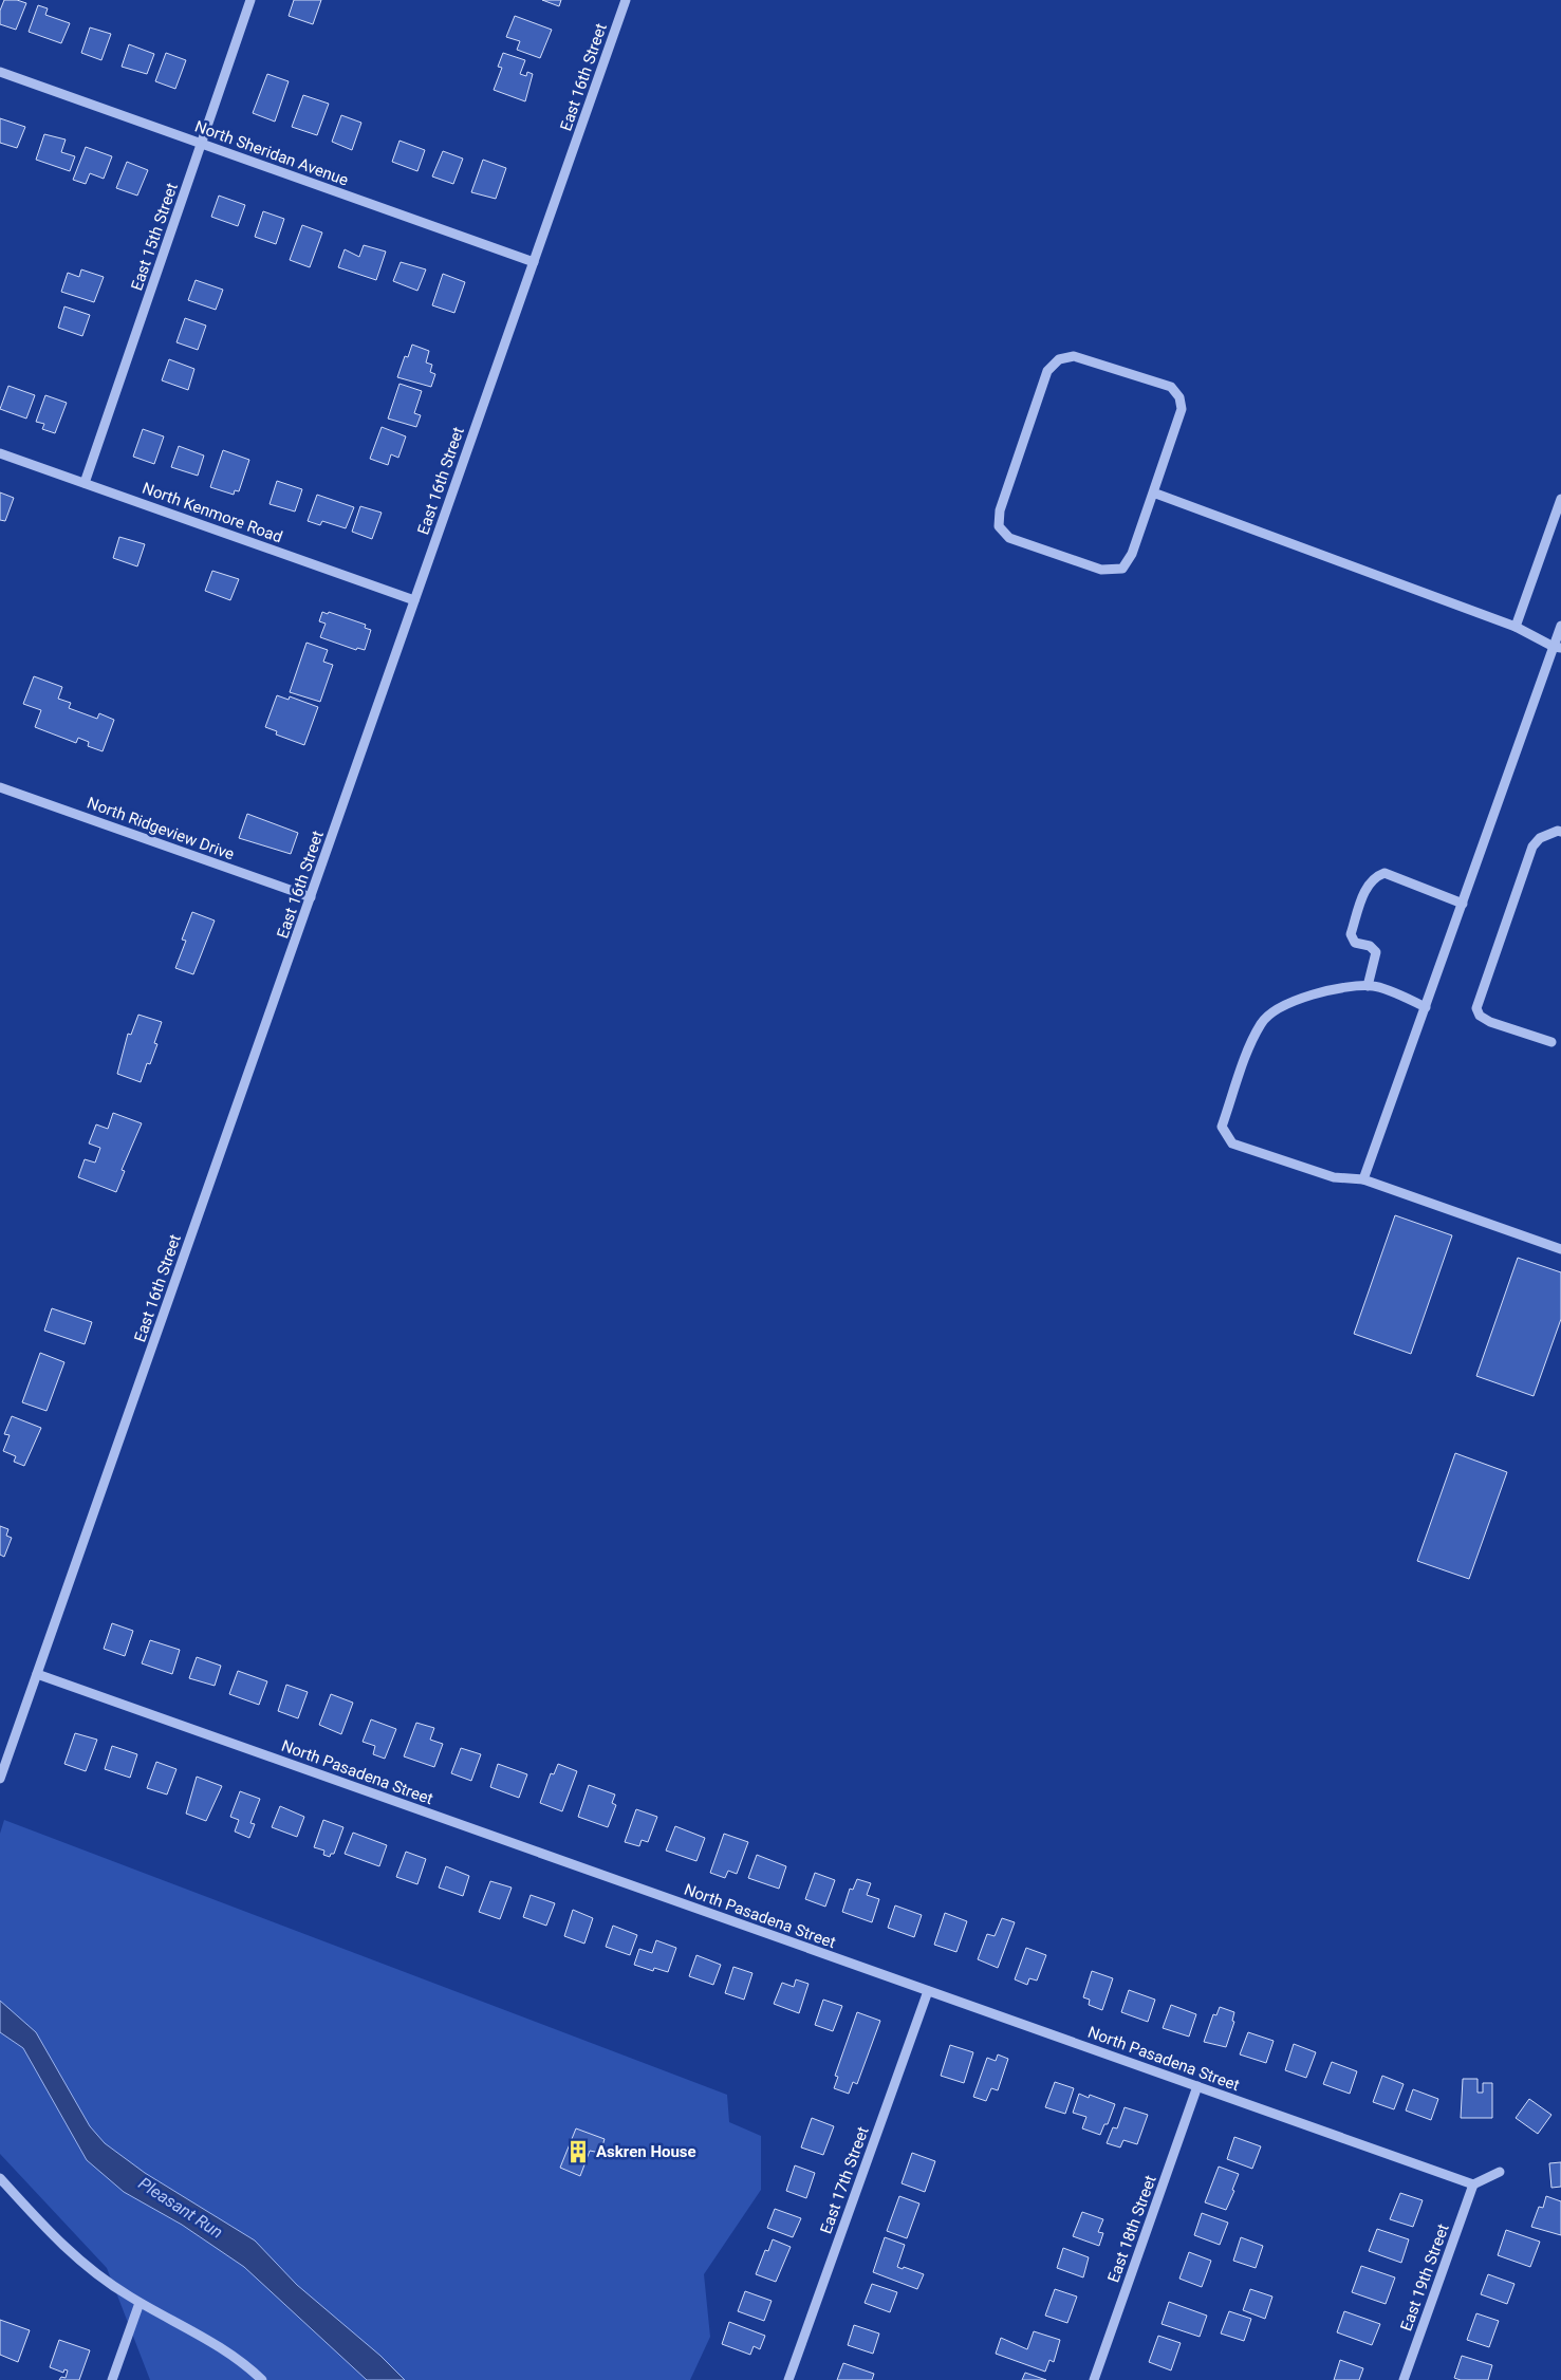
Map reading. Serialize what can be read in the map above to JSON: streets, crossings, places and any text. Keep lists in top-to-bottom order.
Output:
{
  "streets": {
    "street": [
      "East 16th Street",
      "North Sheridan Avenue",
      "East 15th Street",
      "North Kenmore Road",
      "North Ridgeview Drive",
      "North Pasadena Street",
      "East 17th Street",
      "East 18th Street",
      "East 19th Street"
    ]
  },
  "crossings": [
    ["East 16th Street", "North Sheridan Avenue"],
    ["East 16th Street", "North Kenmore Road"],
    ["East 16th Street", "North Ridgeview Drive"],
    ["East 16th Street", "North Pasadena Street"],
    ["North Sheridan Avenue", "East 15th Street"],
    ["East 15th Street", "North Kenmore Road"],
    ["North Pasadena Street", "East 17th Street"],
    ["North Pasadena Street", "East 18th Street"],
    ["North Pasadena Street", "East 19th Street"]
  ],
  "water": ["Pleasant Run"],
  "places": {
    "building": ["Askren House"]
  }
}
